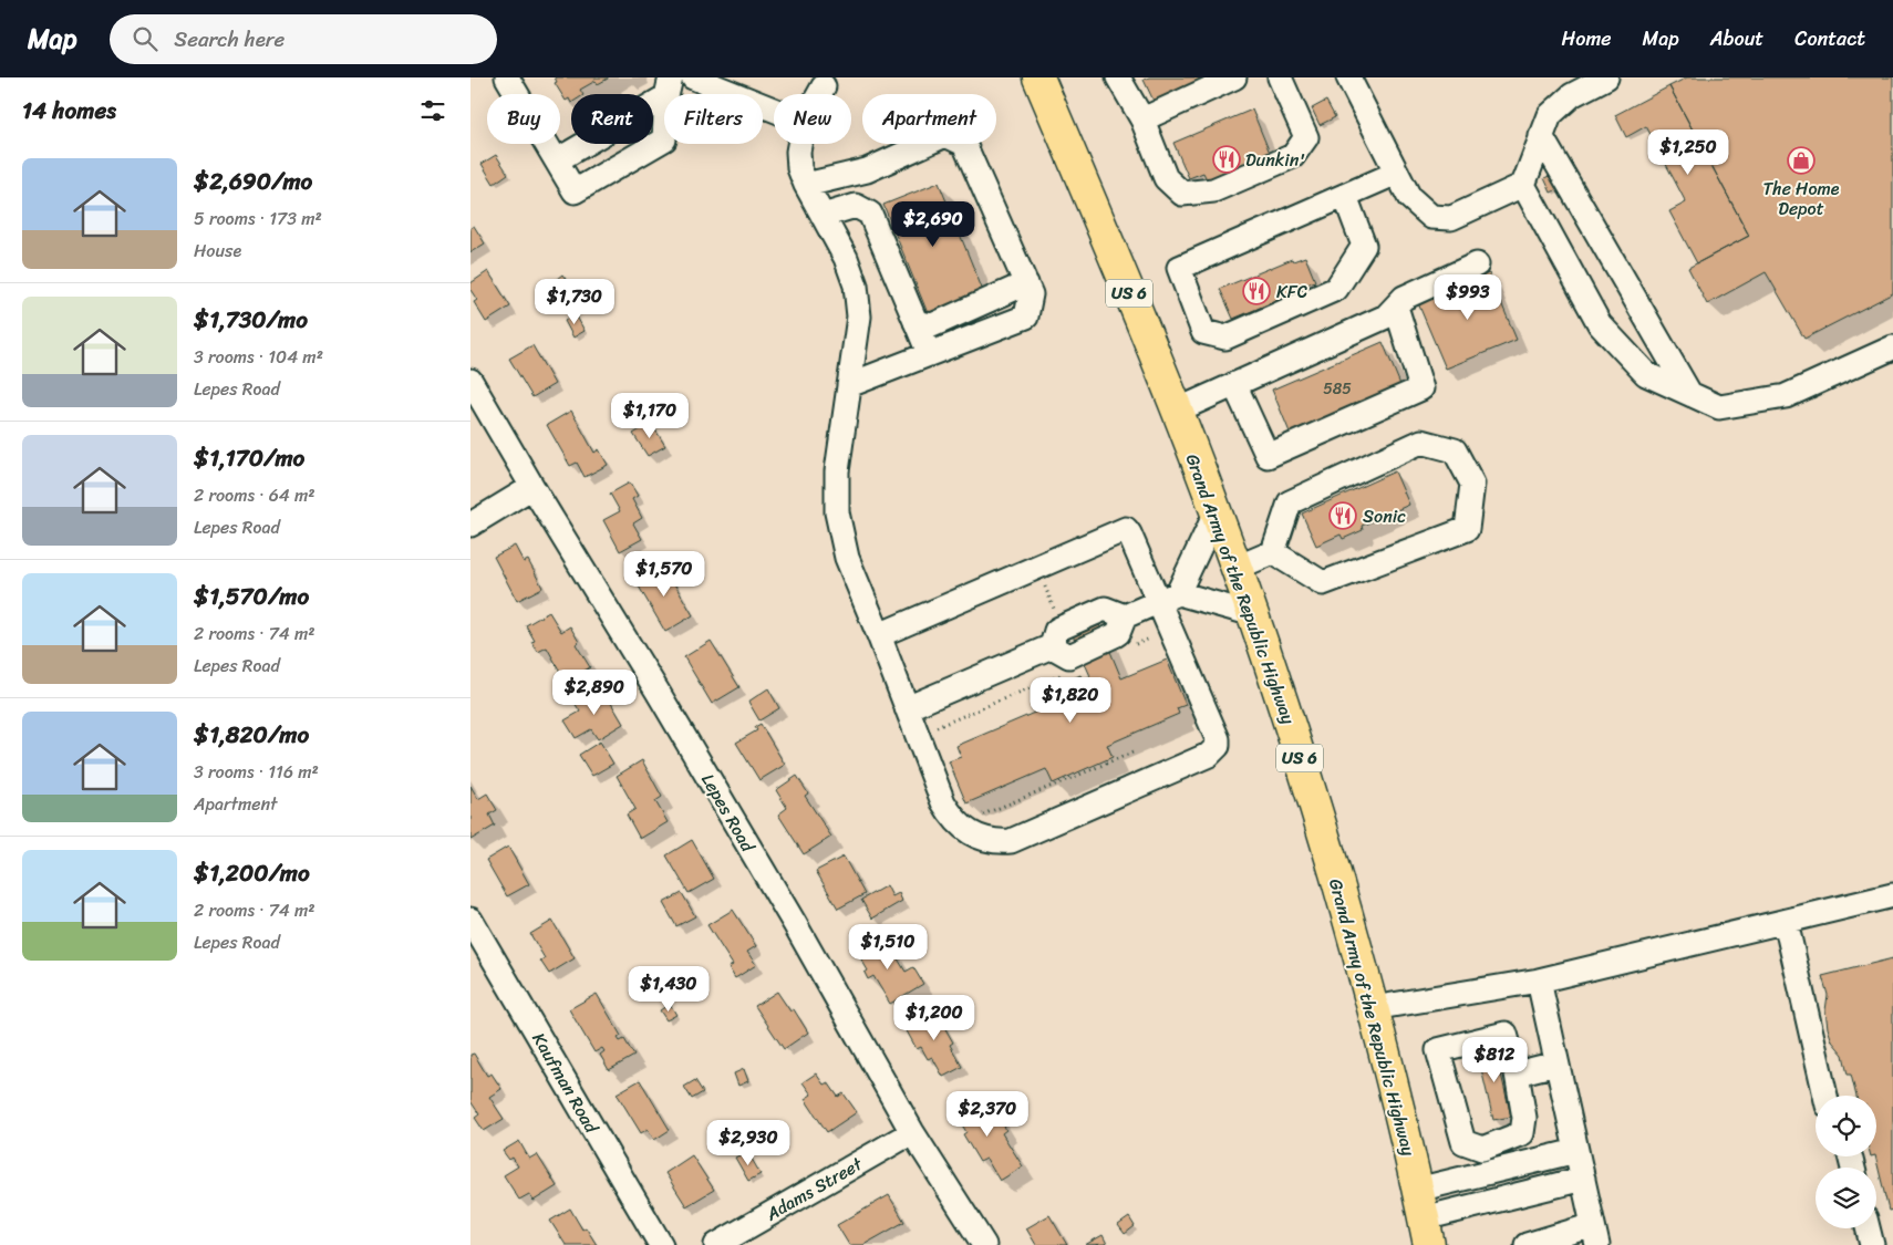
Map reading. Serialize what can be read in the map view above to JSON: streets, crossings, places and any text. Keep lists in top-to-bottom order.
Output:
{
  "streets": {
    "main road": ["US 6", "Grand Army of the Republic Highway"],
    "street": ["Lepes Road", "Kaufman Road", "Adams Street"]
  },
  "crossings": [
    ["Lepes Road", "Adams Street"]
  ],
  "places": {
    "restaurant": ["Dunkin'", "KFC", "Sonic"],
    "shop": ["The Home Depot"]
  },
  "house_numbers": ["585"],
  "page": {
    "header": "Map",
    "search": "Search here",
    "nav": [
      "Home",
      "Map",
      "About",
      "Contact"
    ],
    "heading": "14 homes",
    "chip": [
      "Buy",
      "Rent",
      "Filters",
      "New",
      "Apartment"
    ],
    "price": [
      "$1,250",
      "$2,690",
      "$993",
      "$1,730",
      "$1,170",
      "$1,570",
      "$2,890",
      "$1,820",
      "$1,510",
      "$1,430",
      "$1,200",
      "$812",
      "$2,370",
      "$2,930"
    ],
    "list": [
      {
        "name": "$2,690/mo",
        "note": "5 rooms · 173 m² · House"
      },
      {
        "name": "$1,730/mo",
        "note": "3 rooms · 104 m² · Lepes Road"
      },
      {
        "name": "$1,170/mo",
        "note": "2 rooms · 64 m² · Lepes Road"
      },
      {
        "name": "$1,570/mo",
        "note": "2 rooms · 74 m² · Lepes Road"
      },
      {
        "name": "$1,820/mo",
        "note": "3 rooms · 116 m² · Apartment"
      },
      {
        "name": "$1,200/mo",
        "note": "2 rooms · 74 m² · Lepes Road"
      }
    ]
  }
}
